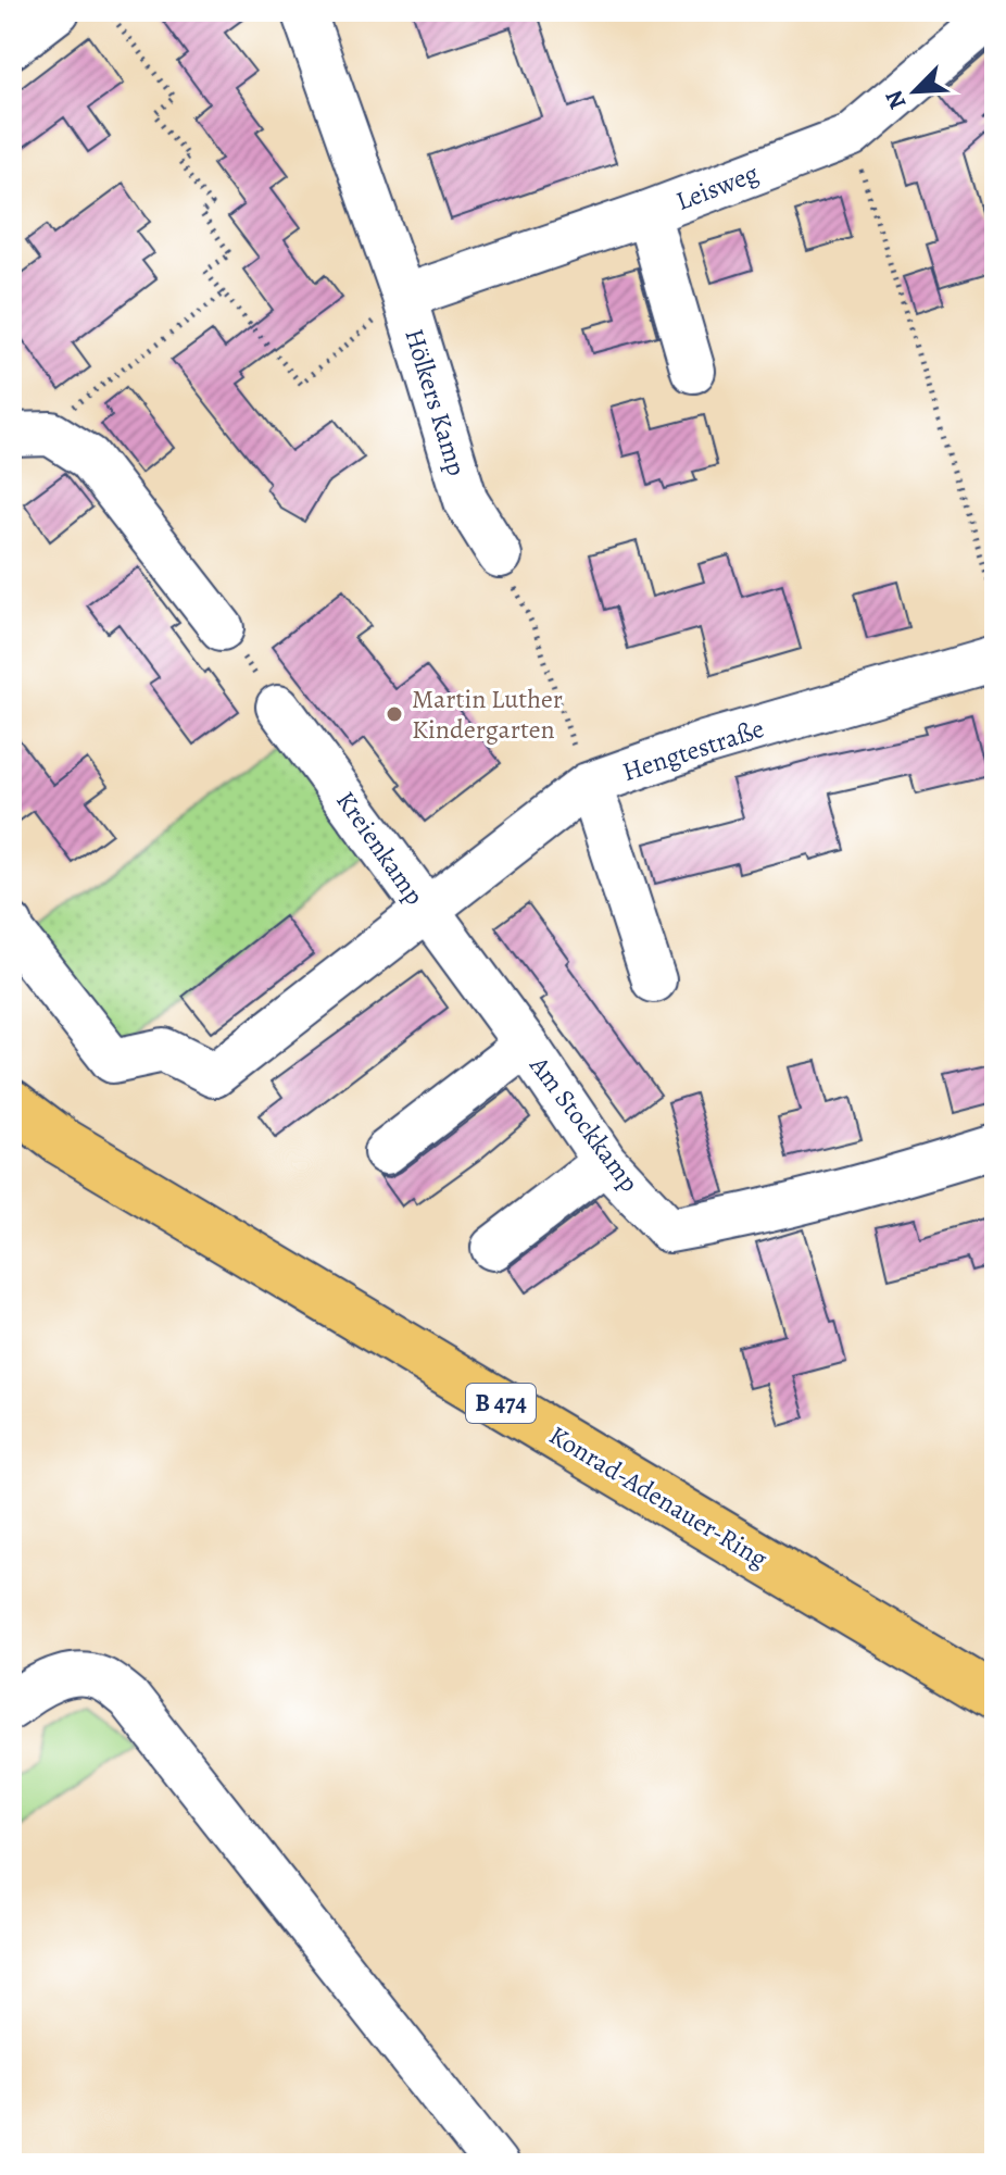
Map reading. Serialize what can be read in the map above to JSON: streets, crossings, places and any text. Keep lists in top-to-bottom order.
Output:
{
  "streets": {
    "main road": ["B 474", "Konrad-Adenauer-Ring"],
    "street": [
      "Leisweg",
      "Hölkers Kamp",
      "Hengtestraße",
      "Kreienkamp",
      "Am Stockkamp"
    ]
  },
  "crossings": [
    ["Leisweg", "Hölkers Kamp"],
    ["Hengtestraße", "Kreienkamp"],
    ["Hengtestraße", "Am Stockkamp"],
    ["Kreienkamp", "Am Stockkamp"]
  ],
  "places": ["Martin Luther Kindergarten"],
  "north": "bottom left"
}
